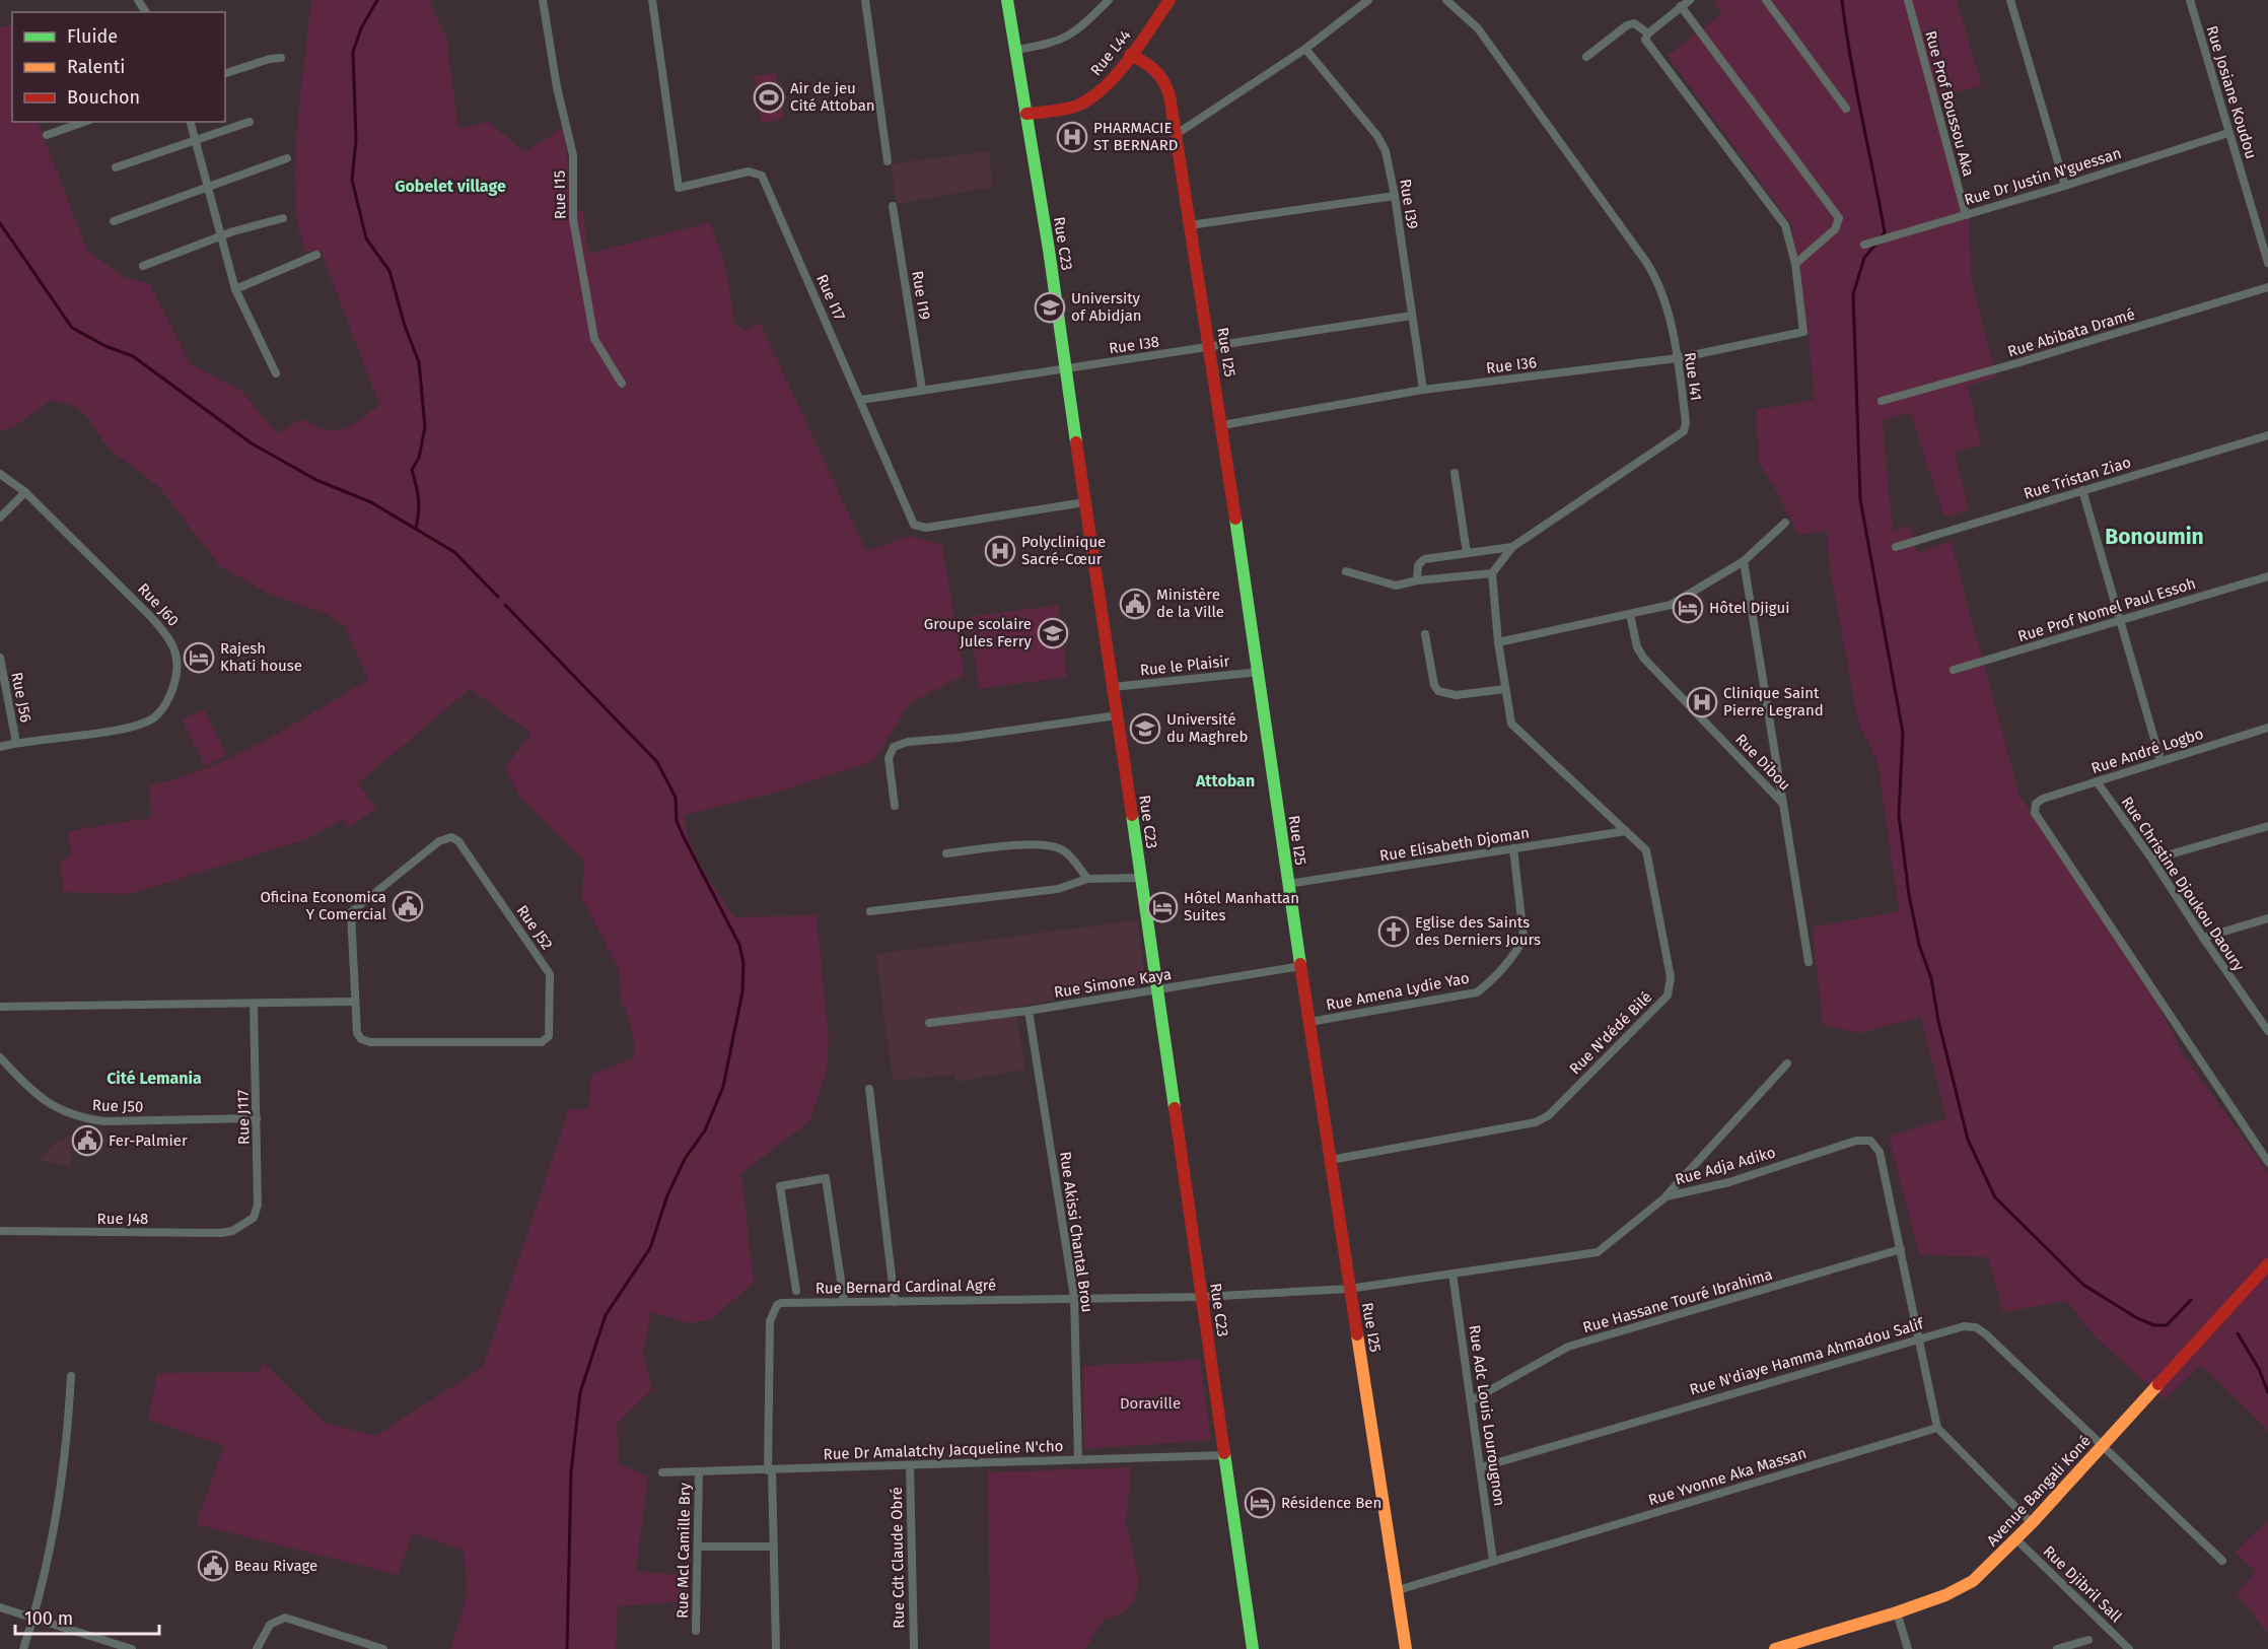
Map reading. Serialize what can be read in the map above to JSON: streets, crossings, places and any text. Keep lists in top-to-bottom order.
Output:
{
  "streets": {
    "street": [
      "Rue L44",
      "Rue Josiane Koudou",
      "Rue Prof Boussou Aka",
      "Rue Dr Justin N'guessan",
      "Rue I15",
      "Rue I39",
      "Rue C23",
      "Rue I19",
      "Rue I17",
      "Rue Abibata Dramé",
      "Rue I38",
      "Rue I25",
      "Rue I36",
      "Rue I41",
      "Rue Tristan Ziao",
      "Rue J60",
      "Rue Prof Nomel Paul Essoh",
      "Rue le Plaisir",
      "Rue J56",
      "Rue André Logbo",
      "Rue Dibou",
      "Rue Elisabeth Djoman",
      "Rue Christine Djoukou Daoury",
      "Rue J52",
      "Rue Simone Kaya",
      "Rue Amena Lydie Yao",
      "Rue N'dédé Bilé",
      "Rue J50",
      "Rue J117",
      "Rue Adja Adiko",
      "Rue J48",
      "Rue Akissi Chantal Brou",
      "Rue Bernard Cardinal Agré",
      "Rue Hassane Touré Ibrahima",
      "Rue N'diaye Hamma Ahmadou Salif",
      "Rue Adc Louis Lourougnon",
      "Rue Dr Amalatchy Jacqueline N'cho",
      "Rue Yvonne Aka Massan",
      "Avenue Bangali Koné",
      "Rue Mcl Camille Bry",
      "Rue Cdt Claude Obré",
      "Rue Djibril Sall"
    ]
  },
  "crossings": [
    ["Rue L44", "Rue C23"],
    ["Rue L44", "Rue I25"],
    ["Rue Josiane Koudou", "Rue Dr Justin N'guessan"],
    ["Rue Prof Boussou Aka", "Rue Dr Justin N'guessan"],
    ["Rue I39", "Rue I38"],
    ["Rue I39", "Rue I36"],
    ["Rue C23", "Rue I17"],
    ["Rue C23", "Rue I38"],
    ["Rue C23", "Rue le Plaisir"],
    ["Rue C23", "Rue Simone Kaya"],
    ["Rue C23", "Rue Adja Adiko"],
    ["Rue C23", "Rue Bernard Cardinal Agré"],
    ["Rue C23", "Rue Dr Amalatchy Jacqueline N'cho"],
    ["Rue I19", "Rue I38"],
    ["Rue I17", "Rue I38"],
    ["Rue I38", "Rue I25"],
    ["Rue I25", "Rue I36"],
    ["Rue I25", "Rue le Plaisir"],
    ["Rue I25", "Rue Elisabeth Djoman"],
    ["Rue I25", "Rue Simone Kaya"],
    ["Rue I25", "Rue Amena Lydie Yao"],
    ["Rue I25", "Rue N'dédé Bilé"],
    ["Rue I25", "Rue Adja Adiko"],
    ["Rue I25", "Rue Yvonne Aka Massan"],
    ["Rue I36", "Rue I41"],
    ["Rue J60", "Rue J56"],
    ["Rue André Logbo", "Rue Christine Djoukou Daoury"],
    ["Rue Elisabeth Djoman", "Rue Amena Lydie Yao"],
    ["Rue Elisabeth Djoman", "Rue N'dédé Bilé"],
    ["Rue Simone Kaya", "Rue Akissi Chantal Brou"],
    ["Rue J50", "Rue J117"],
    ["Rue J117", "Rue J48"],
    ["Rue Adja Adiko", "Rue Bernard Cardinal Agré"],
    ["Rue Adja Adiko", "Rue Hassane Touré Ibrahima"],
    ["Rue Adja Adiko", "Rue N'diaye Hamma Ahmadou Salif"],
    ["Rue Adja Adiko", "Rue Adc Louis Lourougnon"],
    ["Rue Adja Adiko", "Rue Yvonne Aka Massan"],
    ["Rue Akissi Chantal Brou", "Rue Bernard Cardinal Agré"],
    ["Rue Akissi Chantal Brou", "Rue Dr Amalatchy Jacqueline N'cho"],
    ["Rue Bernard Cardinal Agré", "Rue Dr Amalatchy Jacqueline N'cho"],
    ["Rue Hassane Touré Ibrahima", "Rue Adc Louis Lourougnon"],
    ["Rue N'diaye Hamma Ahmadou Salif", "Rue Adc Louis Lourougnon"],
    ["Rue N'diaye Hamma Ahmadou Salif", "Avenue Bangali Koné"],
    ["Rue Adc Louis Lourougnon", "Rue Yvonne Aka Massan"],
    ["Rue Dr Amalatchy Jacqueline N'cho", "Rue Mcl Camille Bry"],
    ["Rue Dr Amalatchy Jacqueline N'cho", "Rue Cdt Claude Obré"],
    ["Avenue Bangali Koné", "Rue Djibril Sall"]
  ],
  "districts": [
    "Gobelet village",
    "Bonoumin",
    "Attoban",
    "Cité Lemania"
  ],
  "parks": ["Doraville"],
  "places": {
    "sports": ["Air de jeu Cité Attoban"],
    "hospital": ["PHARMACIE ST BERNARD", "Polyclinique Sacré-Cœur", "Clinique Saint Pierre Legrand"],
    "school or university": ["University of Abidjan", "Groupe scolaire Jules Ferry", "Université du Maghreb"],
    "public building": [
      "Ministère de la Ville",
      "Oficina Economica Y Comercial",
      "Fer-Palmier",
      "Beau Rivage"
    ],
    "hotel": [
      "Hôtel Djigui",
      "Rajesh Khati house",
      "Hôtel Manhattan Suites",
      "Résidence Ben"
    ],
    "church": ["Eglise des Saints des Derniers Jours"]
  },
  "legend": ["Fluide", "Ralenti", "Bouchon"],
  "scale_bar": "100 m"
}
